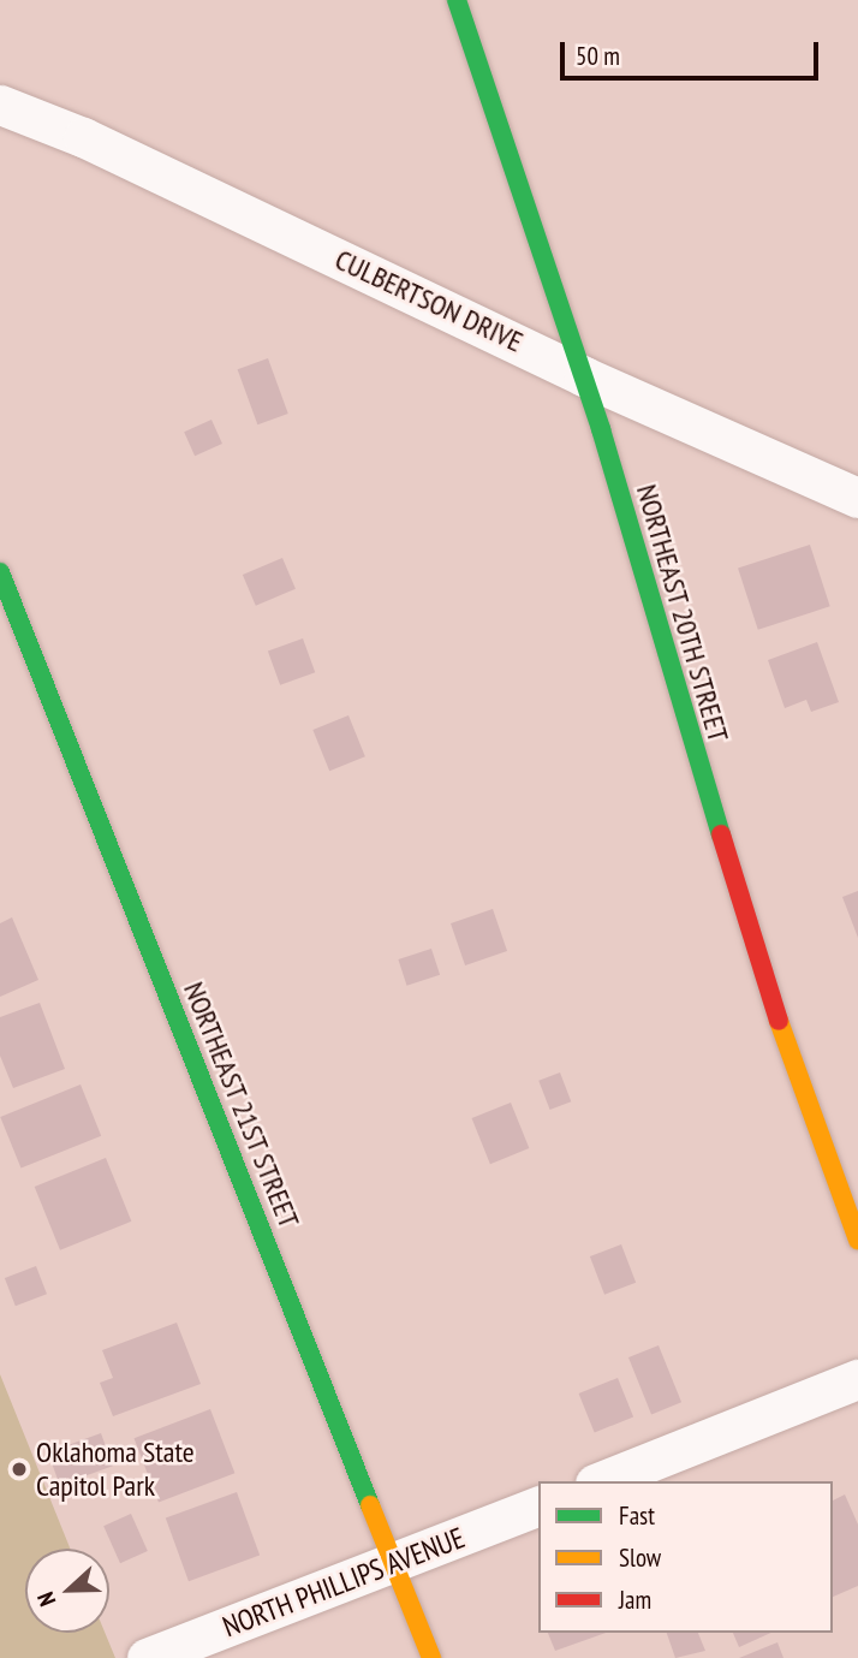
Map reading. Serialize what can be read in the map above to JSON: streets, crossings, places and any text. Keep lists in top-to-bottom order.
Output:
{
  "streets": {
    "street": [
      "CULBERTSON DRIVE",
      "NORTHEAST 20TH STREET",
      "NORTHEAST 21ST STREET",
      "NORTH PHILLIPS AVENUE"
    ]
  },
  "crossings": [
    ["CULBERTSON DRIVE", "NORTHEAST 20TH STREET"],
    ["NORTHEAST 21ST STREET", "NORTH PHILLIPS AVENUE"]
  ],
  "places": ["Oklahoma State Capitol Park"],
  "legend": ["Fast", "Slow", "Jam"],
  "scale_bar": "50 m",
  "north": "left"
}
